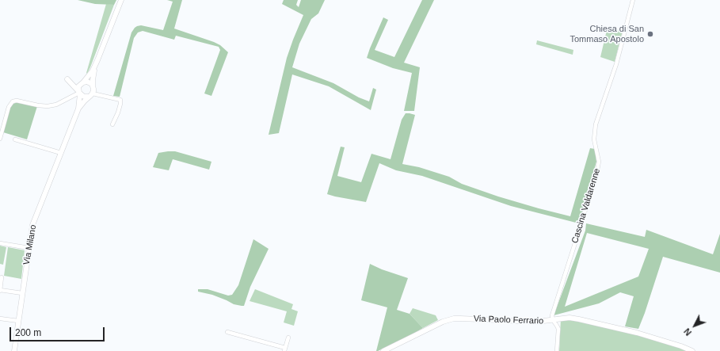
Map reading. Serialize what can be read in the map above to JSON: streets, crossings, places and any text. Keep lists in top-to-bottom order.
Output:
{
  "streets": {
    "street": ["Cascina Valdarenne", "Via Milano", "Via Paolo Ferrario"]
  },
  "crossings": [
    ["Cascina Valdarenne", "Via Paolo Ferrario"]
  ],
  "places": ["Chiesa di San Tommaso Apostolo"],
  "scale_bar": "200 m",
  "north": "bottom left"
}
